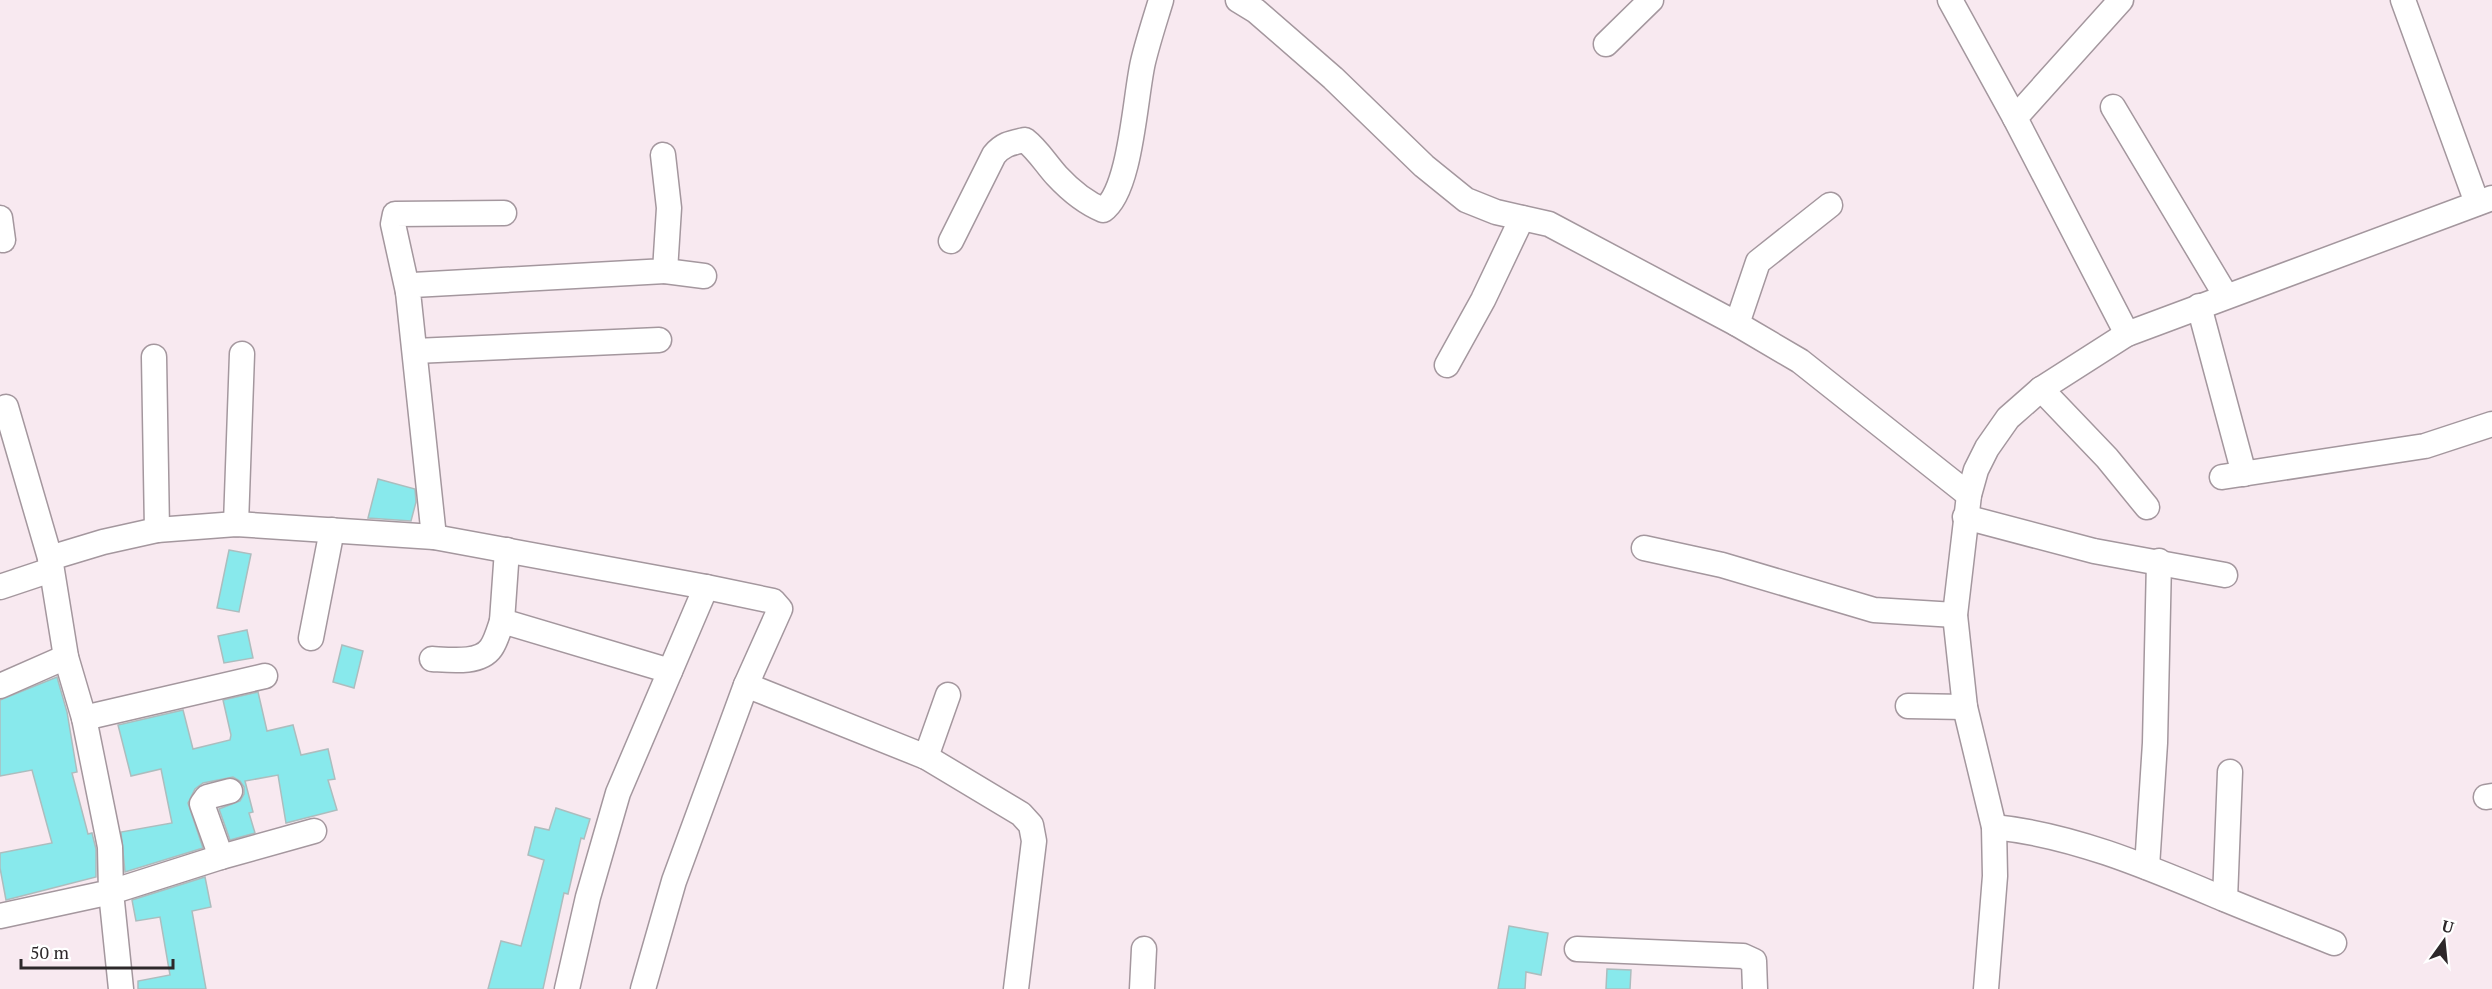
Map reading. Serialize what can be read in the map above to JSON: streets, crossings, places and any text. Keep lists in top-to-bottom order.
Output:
{
  "scale_bar": "50 m",
  "north": "top"
}
